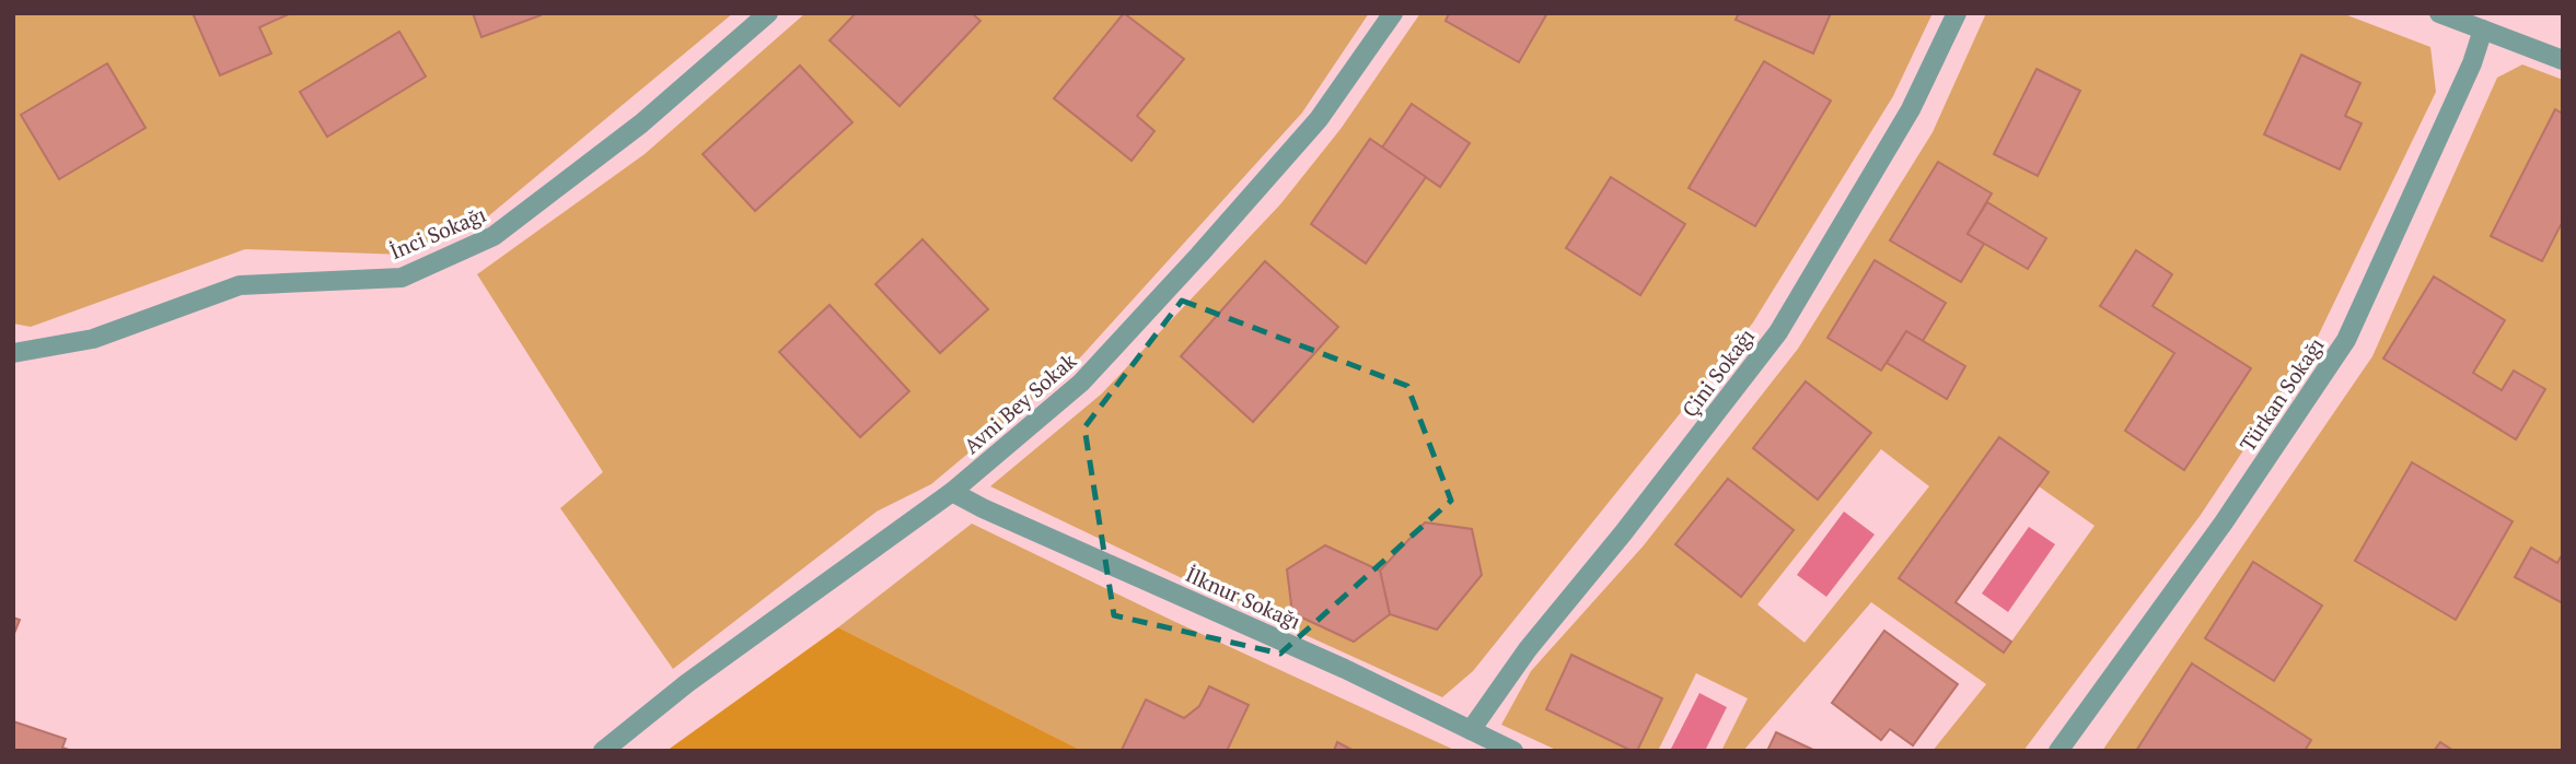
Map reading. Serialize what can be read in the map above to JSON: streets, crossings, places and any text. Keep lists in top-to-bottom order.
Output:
{
  "streets": {
    "street": [
      "İnci Sokağı",
      "Çini Sokağı",
      "Türkan Sokağı",
      "Avni Bey Sokak",
      "İlknur Sokağı"
    ]
  },
  "crossings": [
    ["Çini Sokağı", "İlknur Sokağı"],
    ["Avni Bey Sokak", "İlknur Sokağı"]
  ]
}
